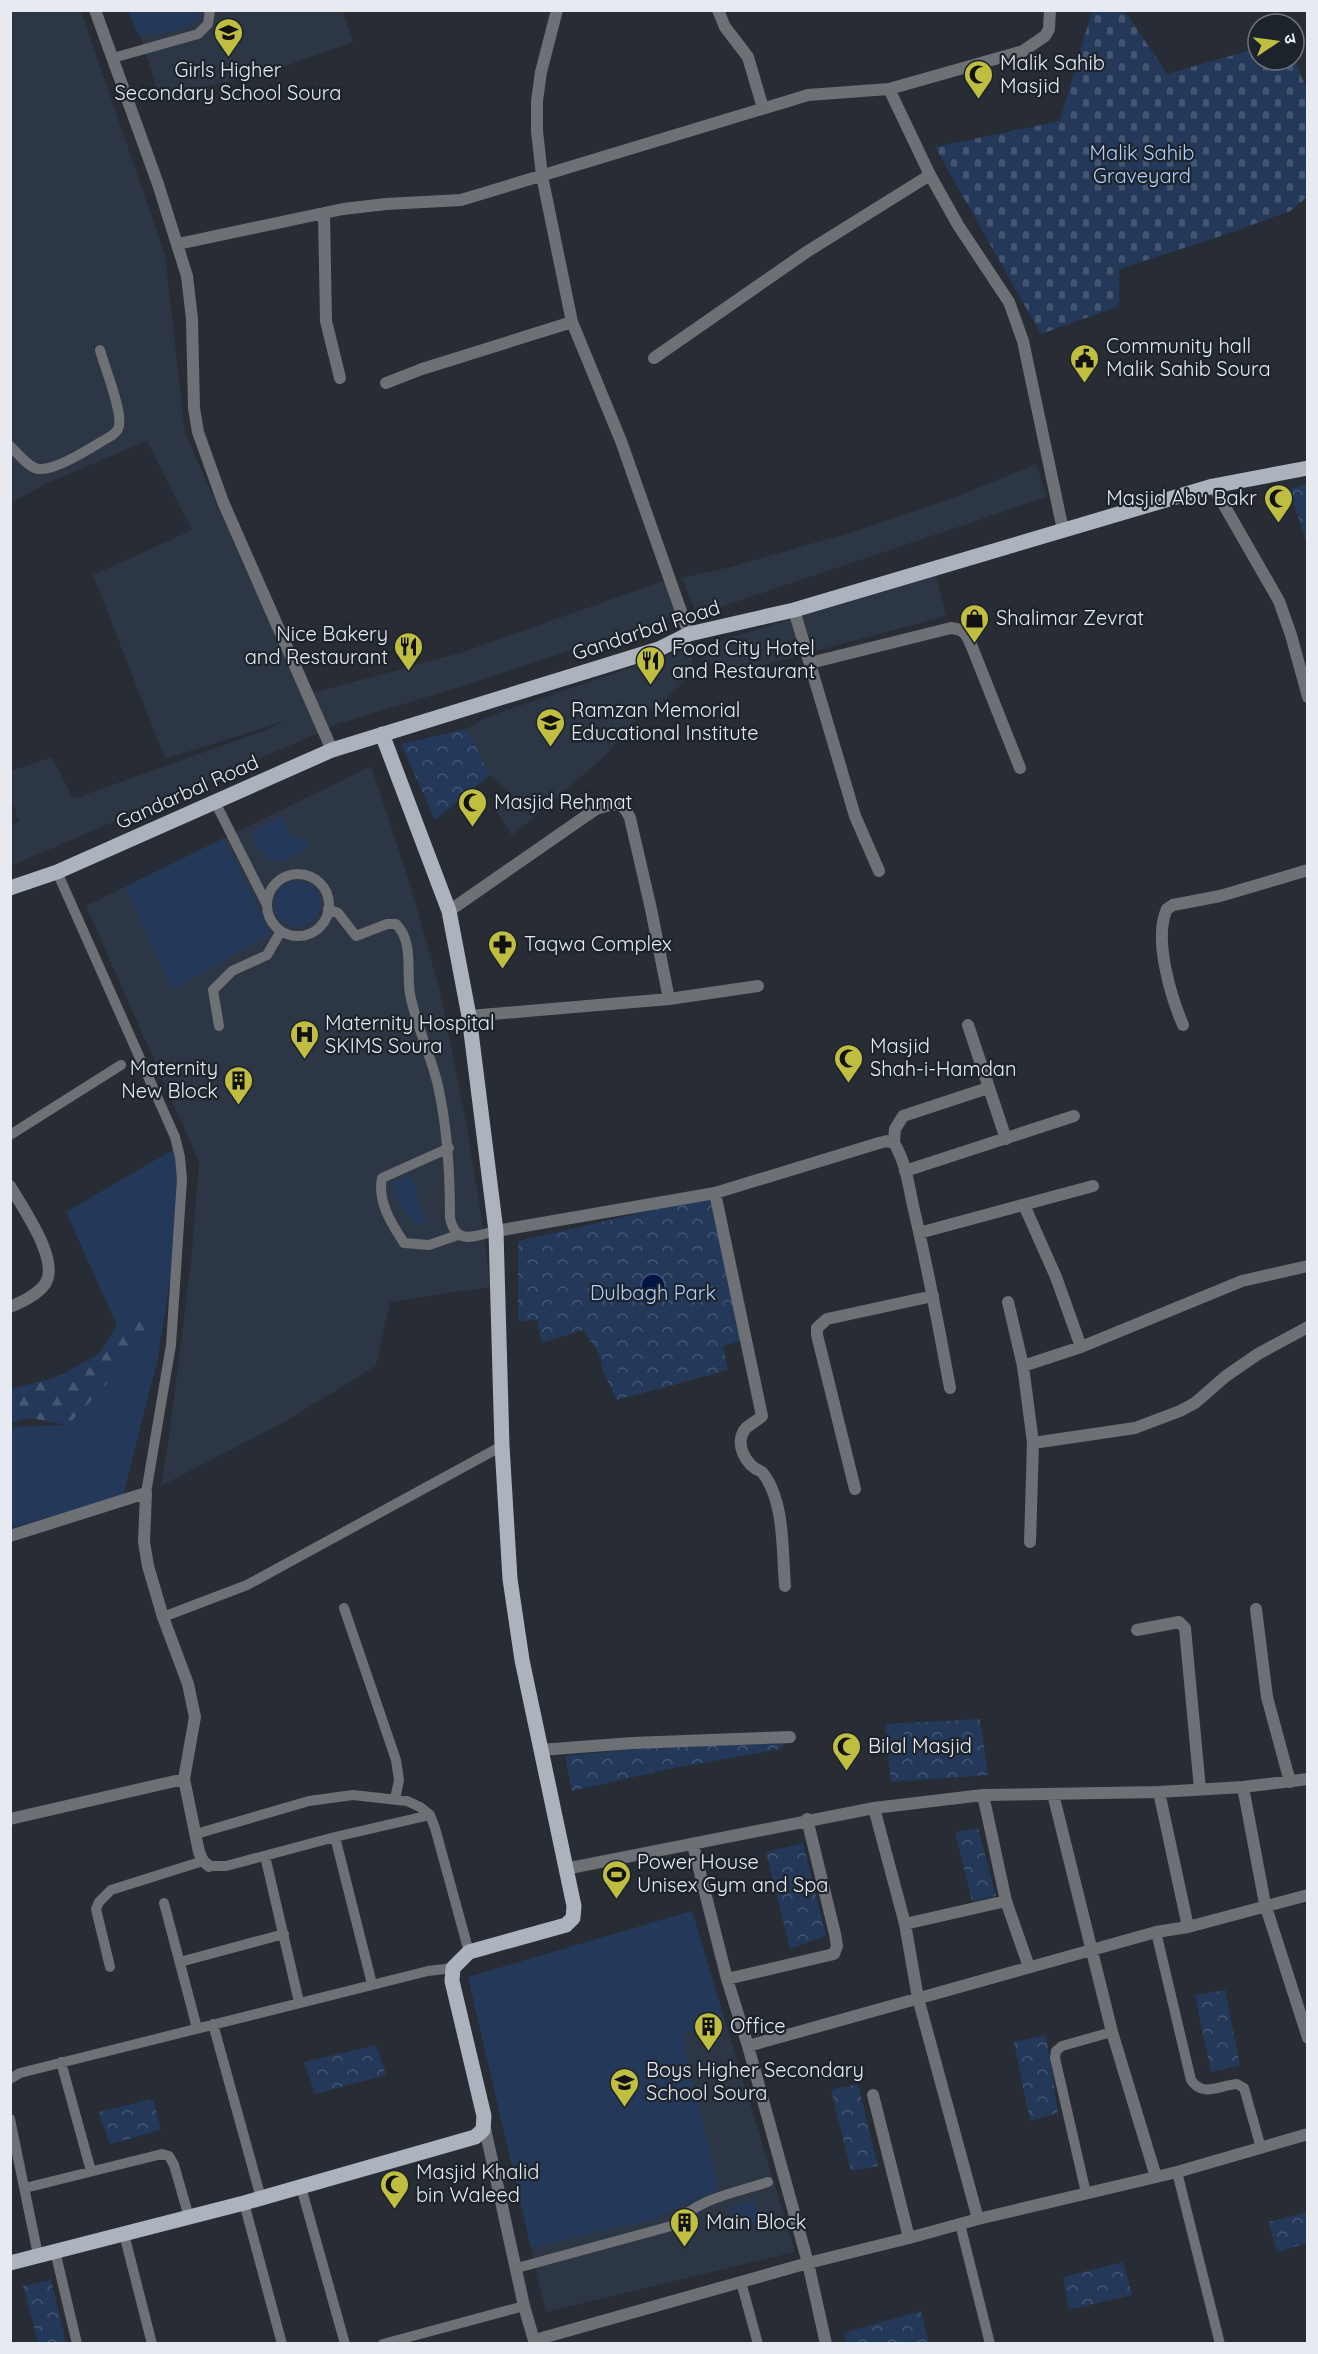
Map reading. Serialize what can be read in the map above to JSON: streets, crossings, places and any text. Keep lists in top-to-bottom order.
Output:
{
  "streets": {
    "main road": ["Gandarbal Road"]
  },
  "parks": ["Malik Sahib Graveyard", "Dulbagh Park"],
  "places": {
    "school or university": ["Girls Higher Secondary School Soura", "Ramzan Memorial Educational Institute", "Boys Higher Secondary School Soura"],
    "mosque": [
      "Malik Sahib Masjid",
      "Masjid Abu Bakr",
      "Masjid Rehmat",
      "Masjid Shah-i-Hamdan",
      "Bilal Masjid",
      "Masjid Khalid bin Waleed"
    ],
    "public building": ["Community hall Malik Sahib Soura"],
    "shop": ["Shalimar Zevrat"],
    "restaurant": ["Nice Bakery and Restaurant", "Food City Hotel and Restaurant"],
    "pharmacy": ["Taqwa Complex"],
    "hospital": ["Maternity Hospital SKIMS Soura"],
    "building": ["Maternity New Block", "Office", "Main Block"],
    "sports": ["Power House Unisex Gym and Spa"]
  },
  "north": "right"
}
